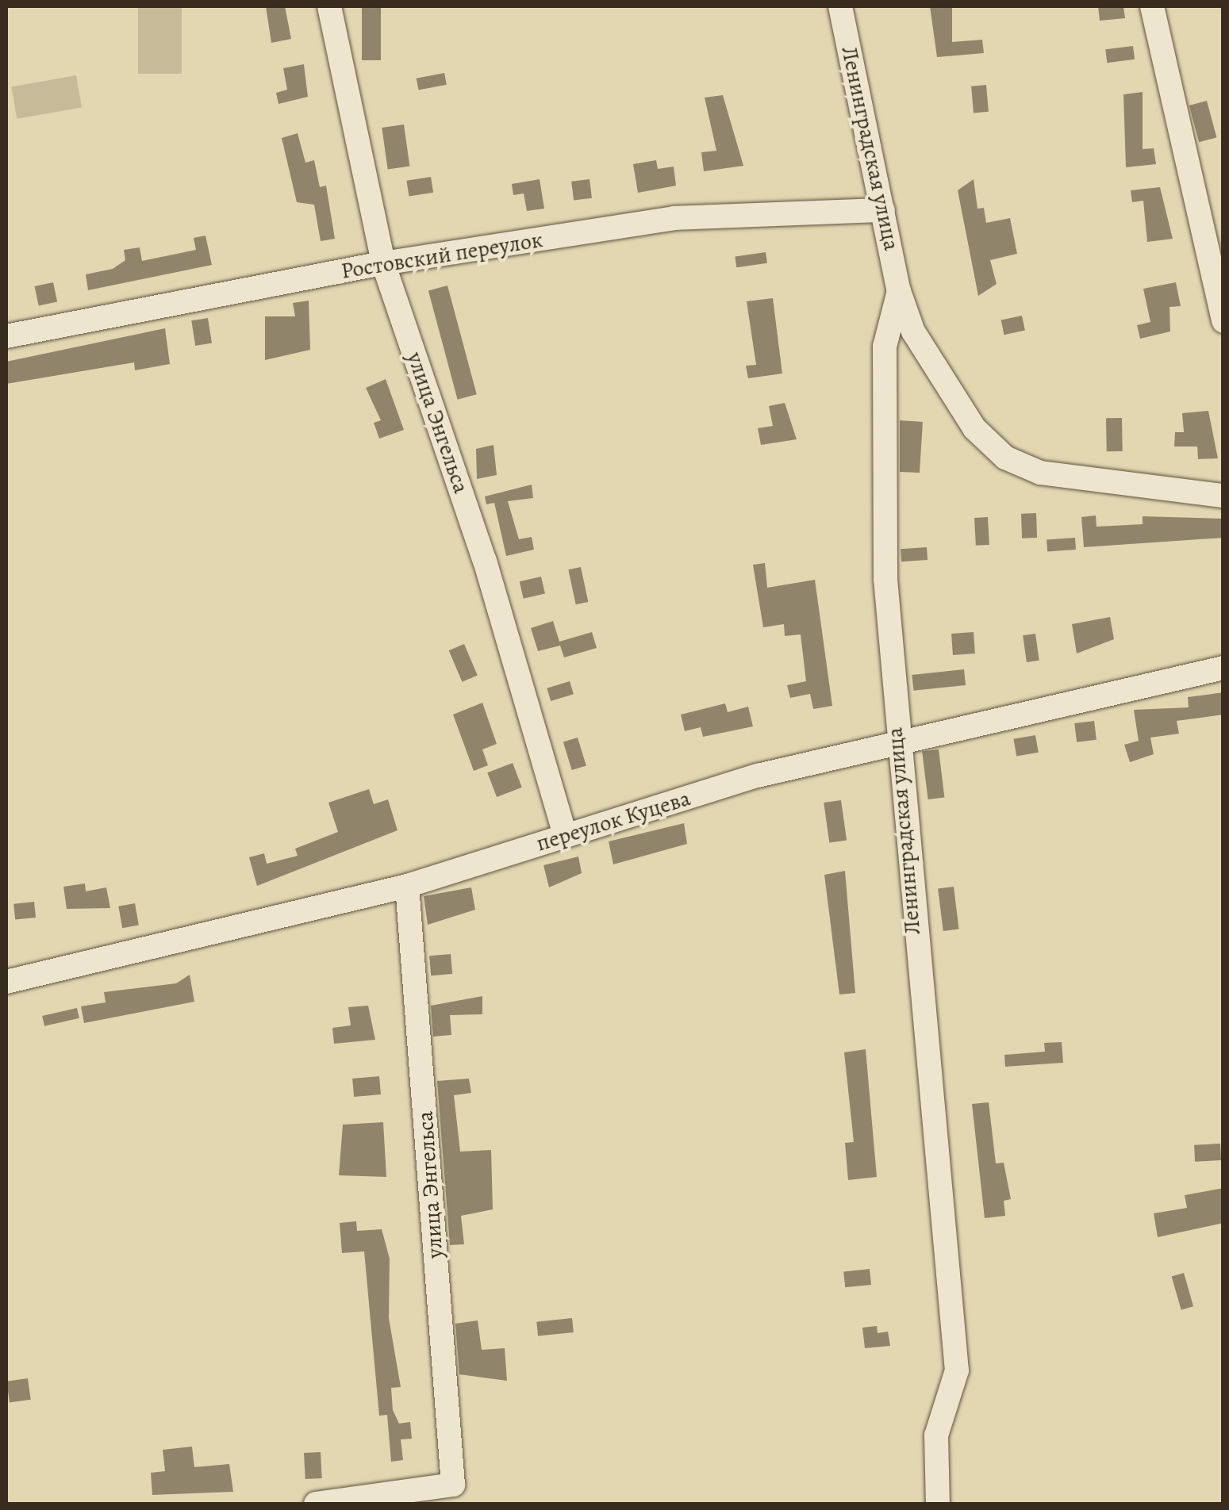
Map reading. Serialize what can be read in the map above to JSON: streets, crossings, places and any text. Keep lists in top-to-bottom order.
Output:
{
  "streets": {
    "street": [
      "Ленинградская улица",
      "Ростовский переулок",
      "улица Энгельса",
      "переулок Куцева"
    ]
  },
  "crossings": [
    ["Ленинградская улица", "Ростовский переулок"],
    ["Ленинградская улица", "переулок Куцева"],
    ["Ростовский переулок", "улица Энгельса"],
    ["улица Энгельса", "переулок Куцева"]
  ]
}
